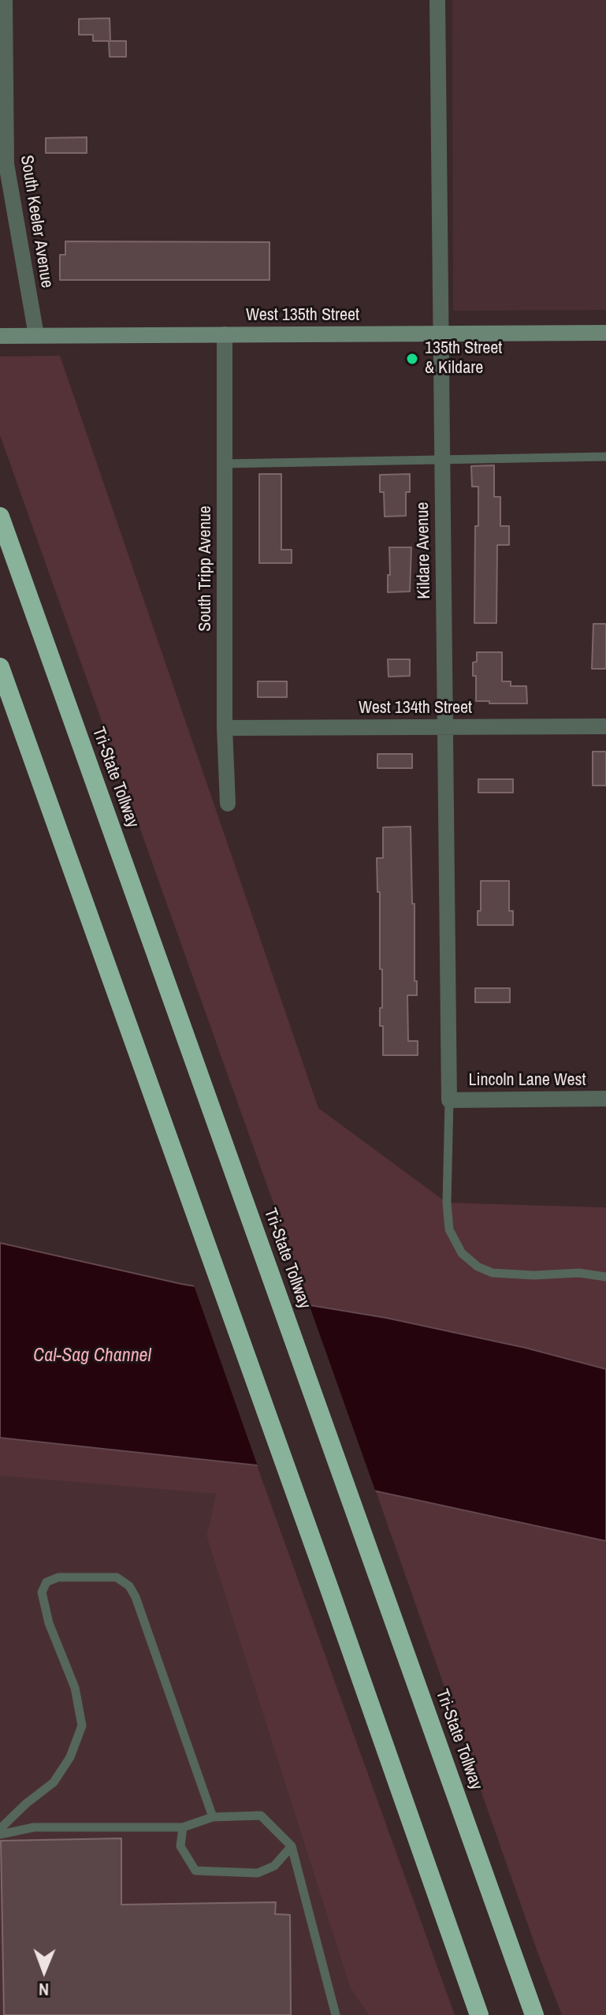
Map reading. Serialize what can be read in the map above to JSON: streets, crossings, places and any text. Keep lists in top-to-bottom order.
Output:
{
  "streets": {
    "highway": ["Tri-State Tollway"],
    "street": [
      "South Keeler Avenue",
      "West 135th Street",
      "Kildare Avenue",
      "South Tripp Avenue",
      "West 134th Street",
      "Lincoln Lane West"
    ]
  },
  "crossings": [
    ["South Keeler Avenue", "West 135th Street"],
    ["West 135th Street", "Kildare Avenue"],
    ["West 135th Street", "South Tripp Avenue"],
    ["Kildare Avenue", "West 134th Street"],
    ["Kildare Avenue", "Lincoln Lane West"],
    ["South Tripp Avenue", "West 134th Street"]
  ],
  "water": ["Cal-Sag Channel"],
  "places": ["135th Street & Kildare"],
  "north": "bottom"
}
